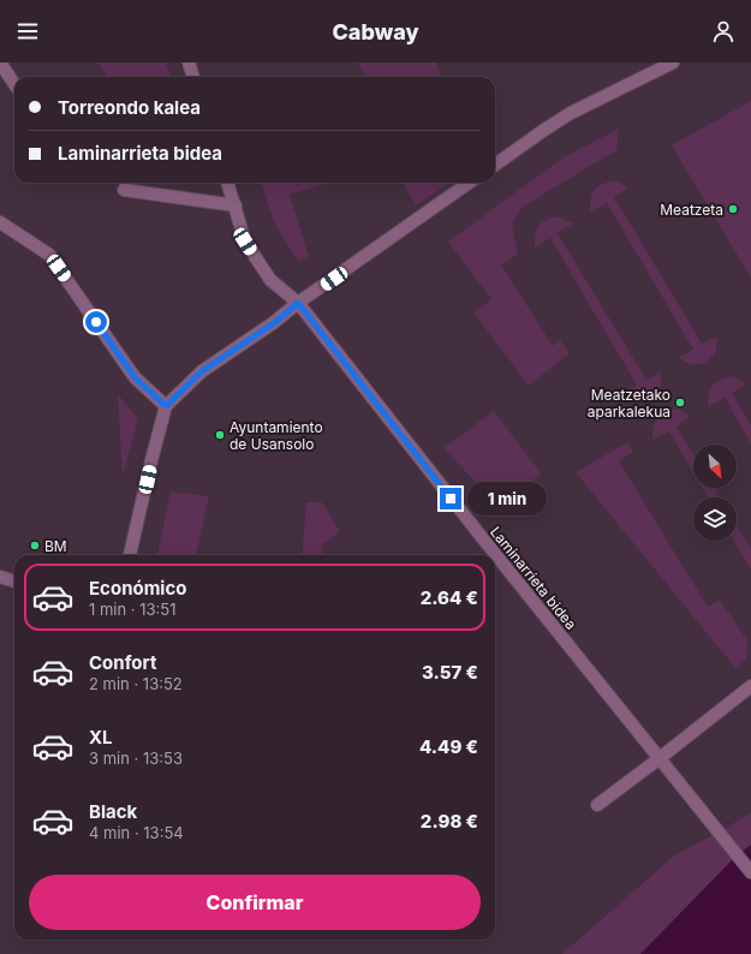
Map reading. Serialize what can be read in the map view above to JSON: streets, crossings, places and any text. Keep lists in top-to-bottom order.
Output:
{
  "streets": {
    "street": ["Laminarrieta bidea"]
  },
  "places": [
    "Meatzeta",
    "Meatzetako aparkalekua",
    "Ayuntamiento de Usansolo",
    "BM"
  ],
  "north": "bottom right",
  "page": {
    "header": "Cabway",
    "banner": ["Torreondo kalea", "Laminarrieta bidea"],
    "bubble": "1 min",
    "list": [
      {
        "name": "Económico",
        "note": "1 min · 13:51",
        "value": "2.64 €"
      },
      {
        "name": "Confort",
        "note": "2 min · 13:52",
        "value": "3.57 €"
      },
      {
        "name": "XL",
        "note": "3 min · 13:53",
        "value": "4.49 €"
      },
      {
        "name": "Black",
        "note": "4 min · 13:54",
        "value": "2.98 €"
      }
    ],
    "buttons": "Confirmar"
  }
}
